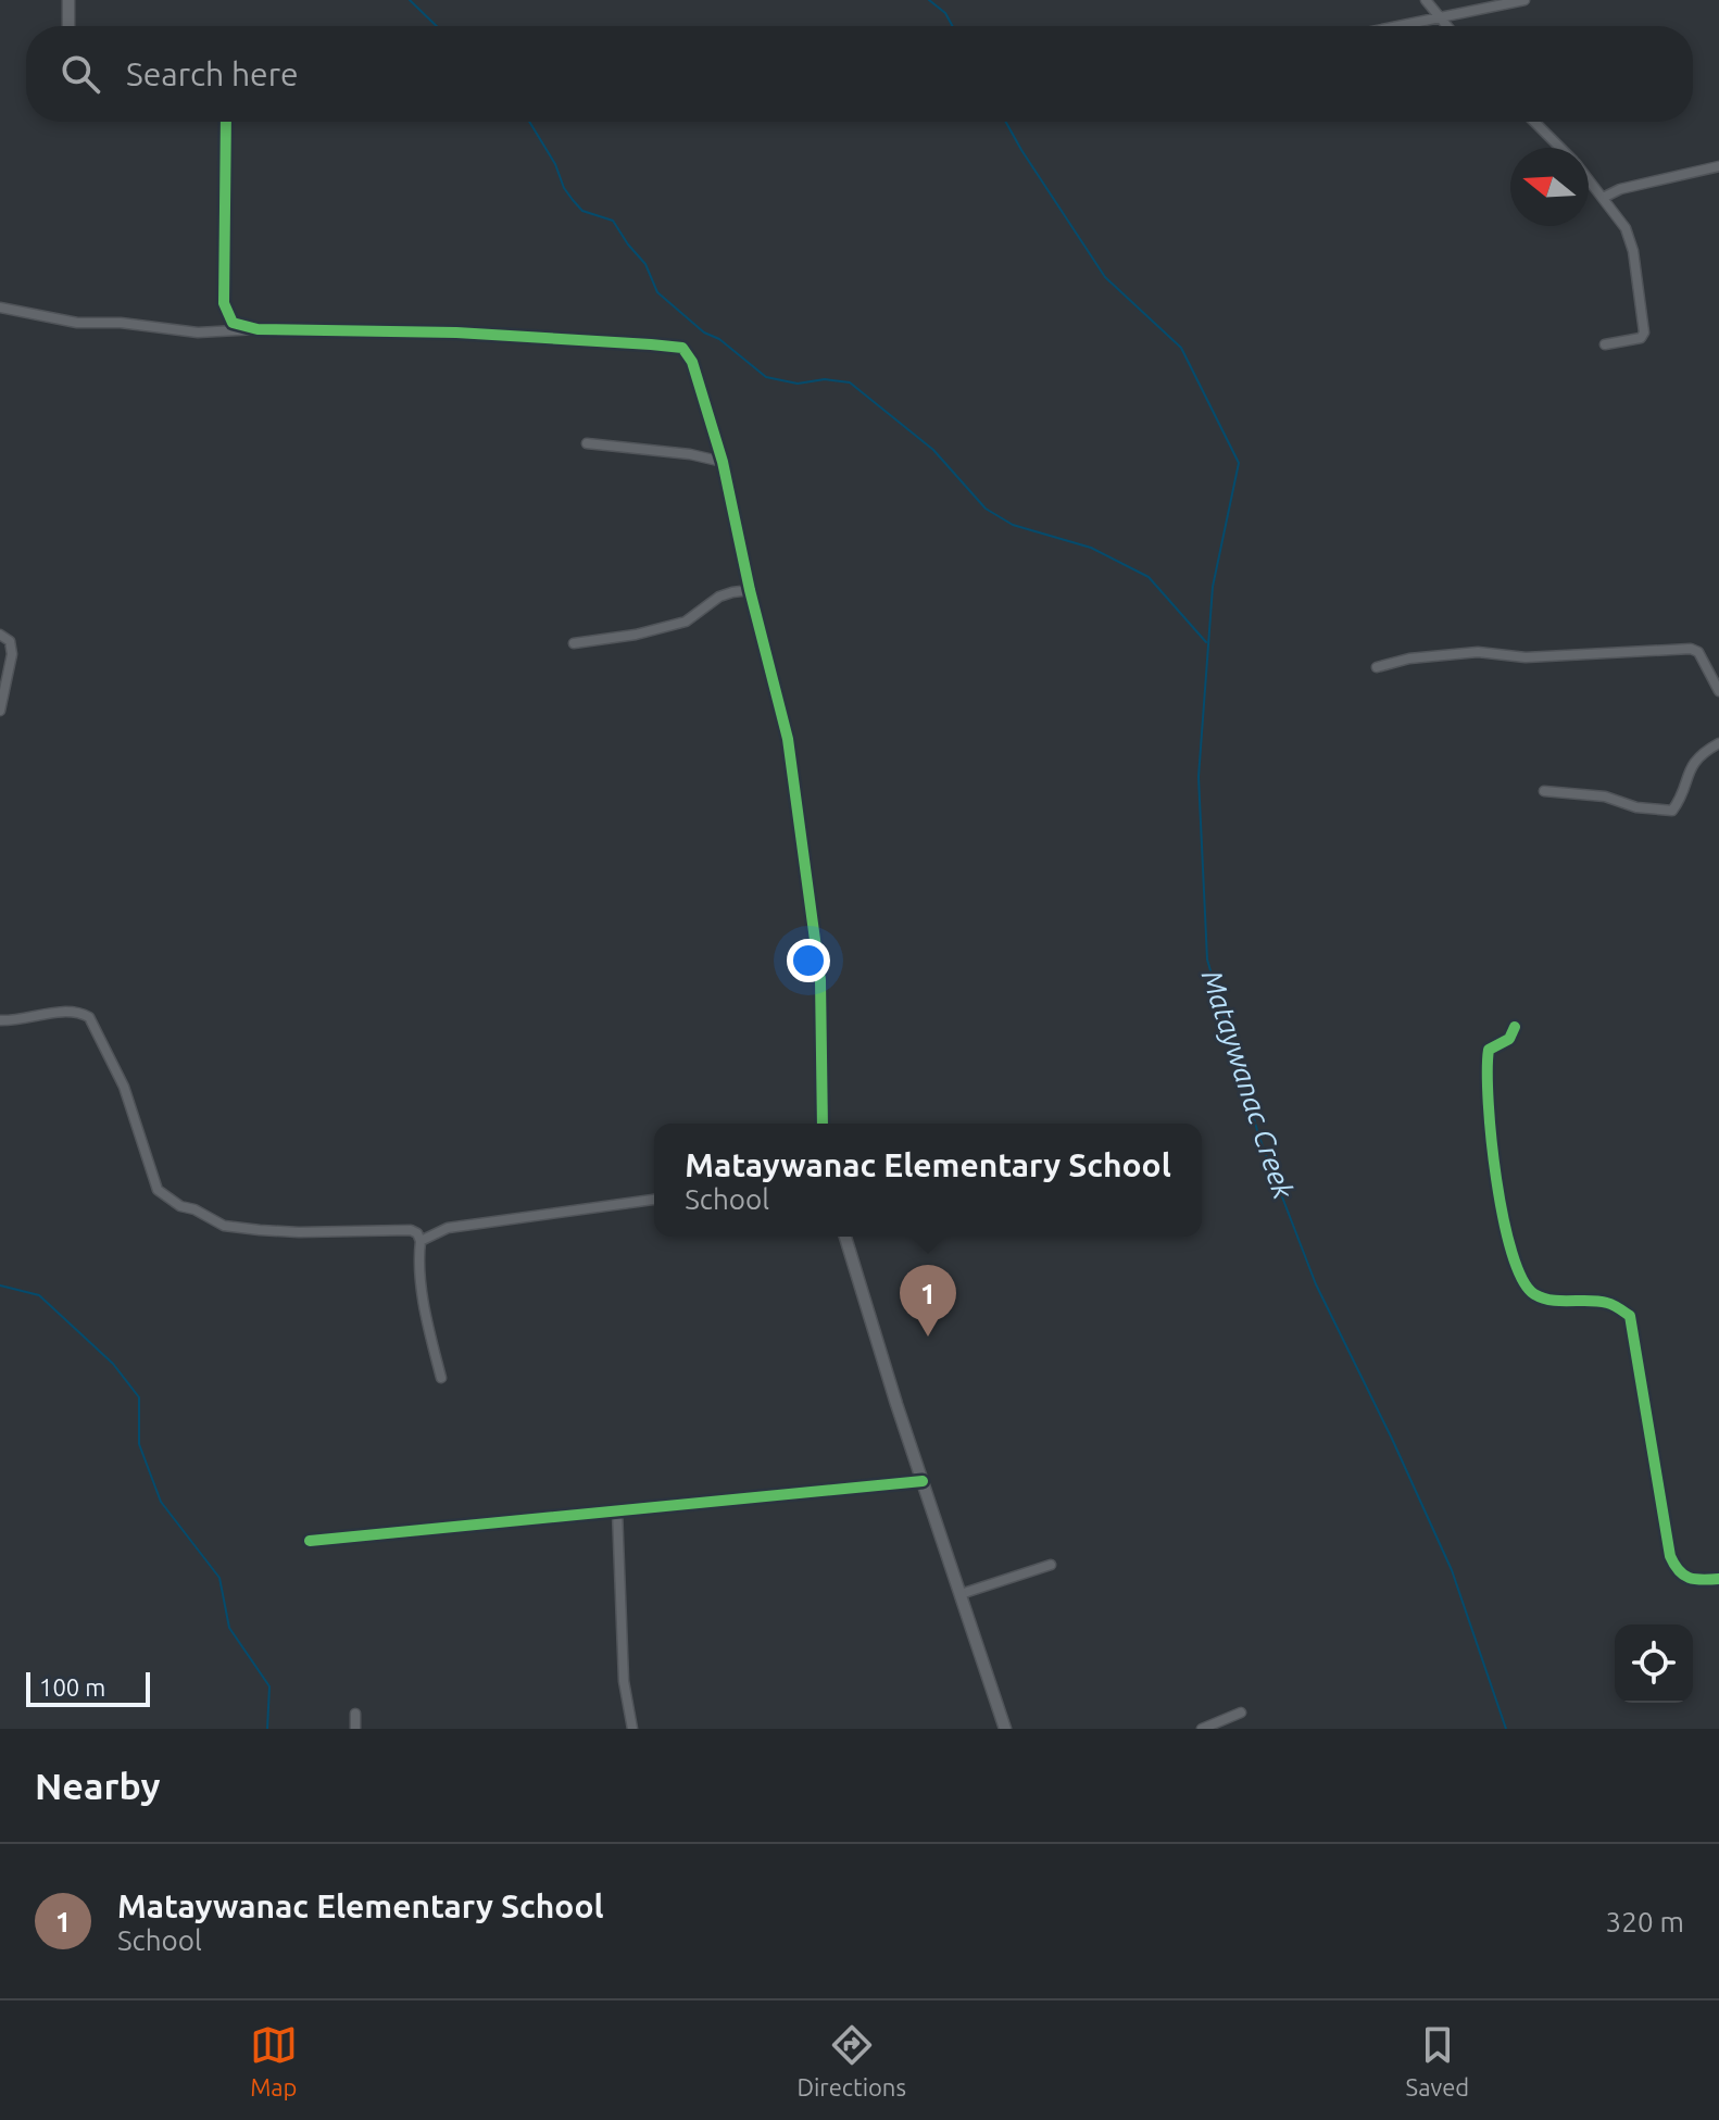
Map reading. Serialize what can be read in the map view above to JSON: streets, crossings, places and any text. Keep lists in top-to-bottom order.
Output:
{
  "water": ["Mataywanac Creek"],
  "scale_bar": "100 m",
  "north": "left",
  "page": {
    "search": "Search here",
    "popup": ["Mataywanac Elementary School", "School"],
    "pins": "1",
    "scale": "100 m",
    "heading": "Nearby",
    "list": [
      {
        "mark": "1",
        "name": "Mataywanac Elementary School",
        "note": "School",
        "value": "320 m"
      }
    ],
    "nav": ["Map", "Directions", "Saved"]
  }
}
